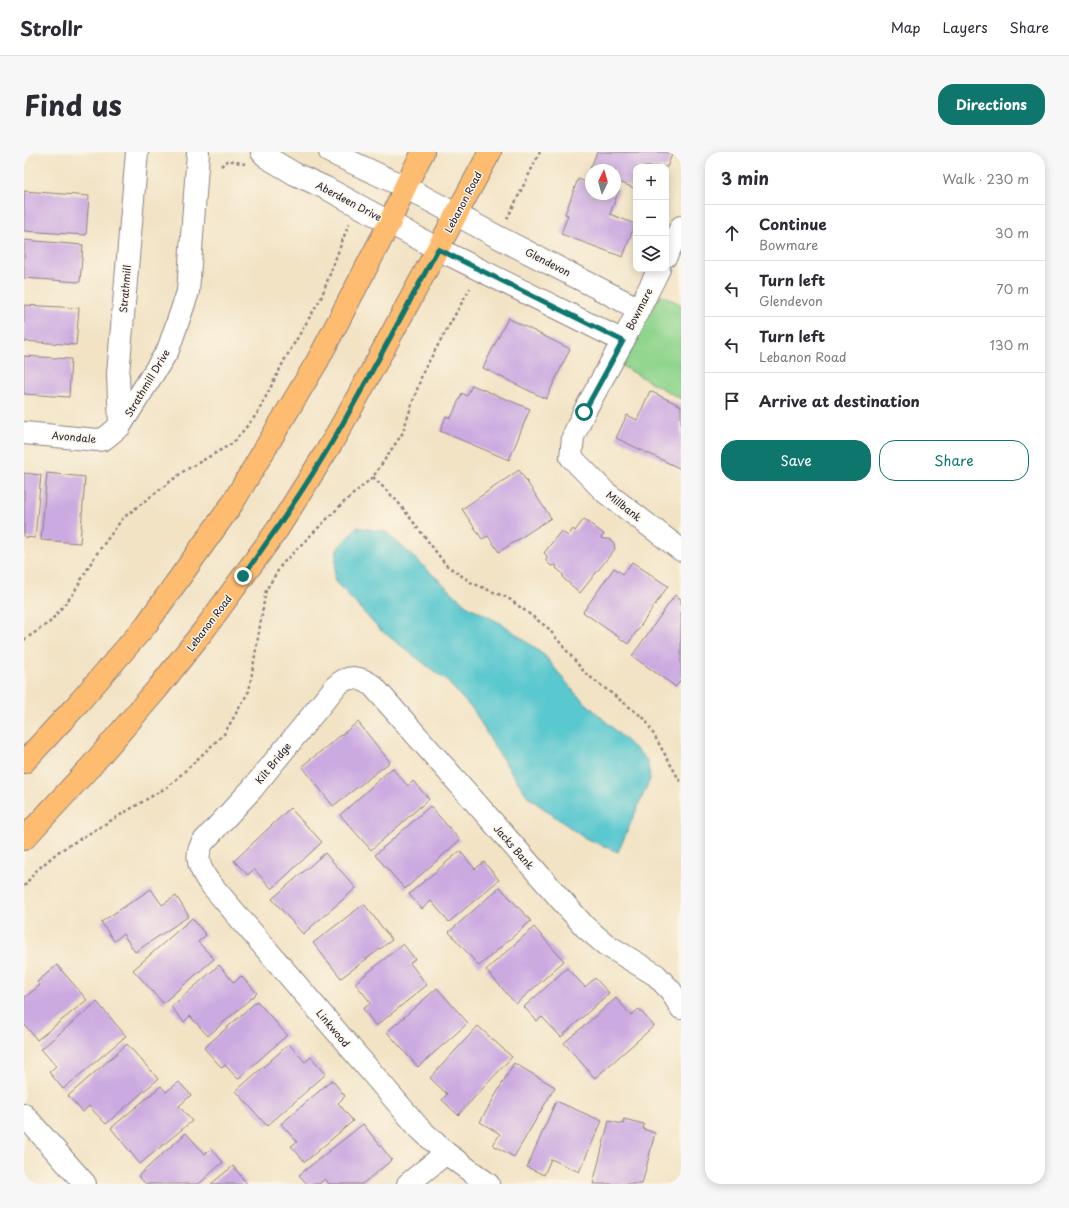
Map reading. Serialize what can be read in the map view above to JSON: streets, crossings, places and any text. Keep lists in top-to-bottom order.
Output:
{
  "streets": {
    "main road": ["Lebanon Road"],
    "street": [
      "Aberdeen Drive",
      "Glendevon",
      "Strathmill",
      "Bowmare",
      "Strathmill Drive",
      "Avondale",
      "Millbank",
      "Kilt Bridge",
      "Jacks Bank",
      "Linkwood"
    ]
  },
  "crossings": [
    ["Aberdeen Drive", "Lebanon Road"],
    ["Lebanon Road", "Glendevon"],
    ["Glendevon", "Bowmare"],
    ["Strathmill", "Strathmill Drive"],
    ["Strathmill", "Avondale"],
    ["Bowmare", "Millbank"],
    ["Strathmill Drive", "Avondale"],
    ["Kilt Bridge", "Jacks Bank"],
    ["Kilt Bridge", "Linkwood"]
  ],
  "north": "top",
  "page": {
    "header": "Strollr",
    "nav": ["Map", "Layers", "Share"],
    "title": "Find us",
    "buttons": [
      "Directions",
      ["Save", "Share"]
    ],
    "heading": ["3 min", "Walk · 230 m"],
    "map_buttons": ["+", "−"],
    "list": [
      ["Continue", "Bowmare", "30 m"],
      ["Turn left", "Glendevon", "70 m"],
      ["Turn left", "Lebanon Road", "130 m"],
      "Arrive at destination"
    ]
  }
}
